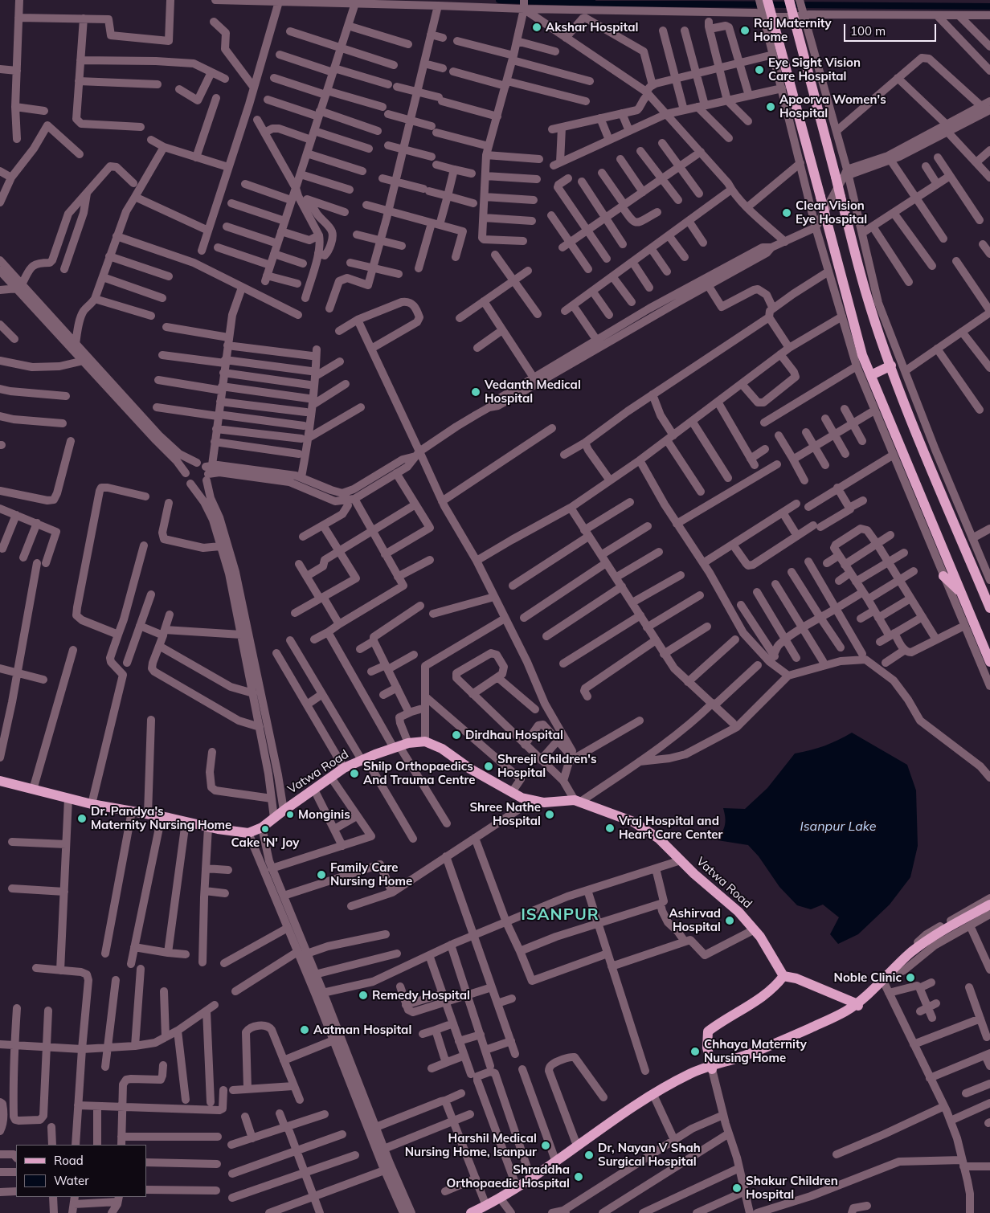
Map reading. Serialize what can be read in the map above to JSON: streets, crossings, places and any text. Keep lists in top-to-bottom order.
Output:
{
  "streets": {
    "main road": ["Vatwa Road"]
  },
  "districts": ["ISANPUR"],
  "water": ["Isanpur Lake"],
  "places": [
    "Akshar Hospital",
    "Raj Maternity Home",
    "Eye Sight Vision Care Hospital",
    "Apoorva Women's Hospital",
    "Clear Vision Eye Hospital",
    "Vedanth Medical Hospital",
    "Dirdhau Hospital",
    "Shreeji Children's Hospital",
    "Shilp Orthopaedics And Trauma Centre",
    "Monginis",
    "Shree Nathe Hospital",
    "Dr. Pandya's Maternity Nursing Home",
    "Vraj Hospital and Heart Care Center",
    "Cake 'N' Joy",
    "Family Care Nursing Home",
    "Ashirvad Hospital",
    "Noble Clinic",
    "Remedy Hospital",
    "Aatman Hospital",
    "Chhaya Maternity Nursing Home",
    "Harshil Medical Nursing Home, Isanpur",
    "Dr, Nayan V Shah Surgical Hospital",
    "Shraddha Orthopaedic Hospital",
    "Shakur Children Hospital"
  ],
  "legend": ["Road", "Water"],
  "scale_bar": "100 m"
}
